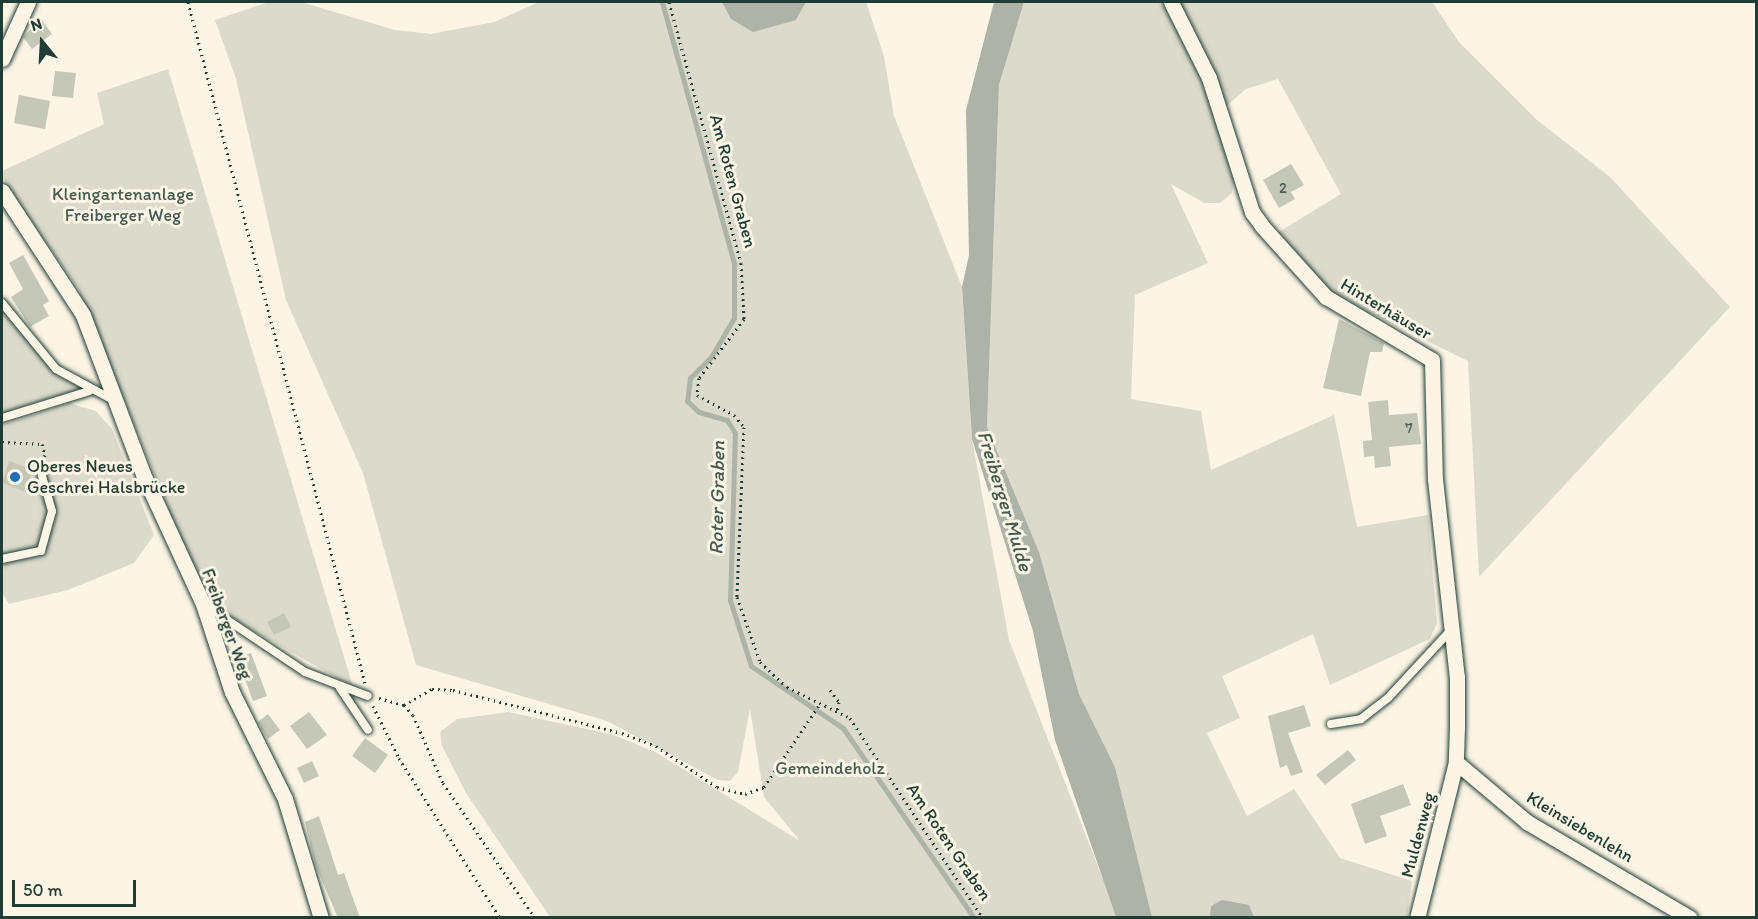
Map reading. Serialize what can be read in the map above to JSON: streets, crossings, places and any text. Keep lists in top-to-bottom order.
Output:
{
  "streets": {
    "street": [
      "Hinterhäuser",
      "Freiberger Weg",
      "Kleinsiebenlehn",
      "Muldenweg"
    ],
    "path": ["Am Roten Graben"]
  },
  "crossings": [
    ["Hinterhäuser", "Kleinsiebenlehn"],
    ["Hinterhäuser", "Muldenweg"],
    ["Kleinsiebenlehn", "Muldenweg"]
  ],
  "water": ["Roter Graben", "Freiberger Mulde"],
  "parks": ["Kleingartenanlage Freiberger Weg", "Gemeindeholz"],
  "places": ["Oberes Neues Geschrei Halsbrücke"],
  "house_numbers": ["2", "7"],
  "scale_bar": "50 m",
  "north": "top"
}
